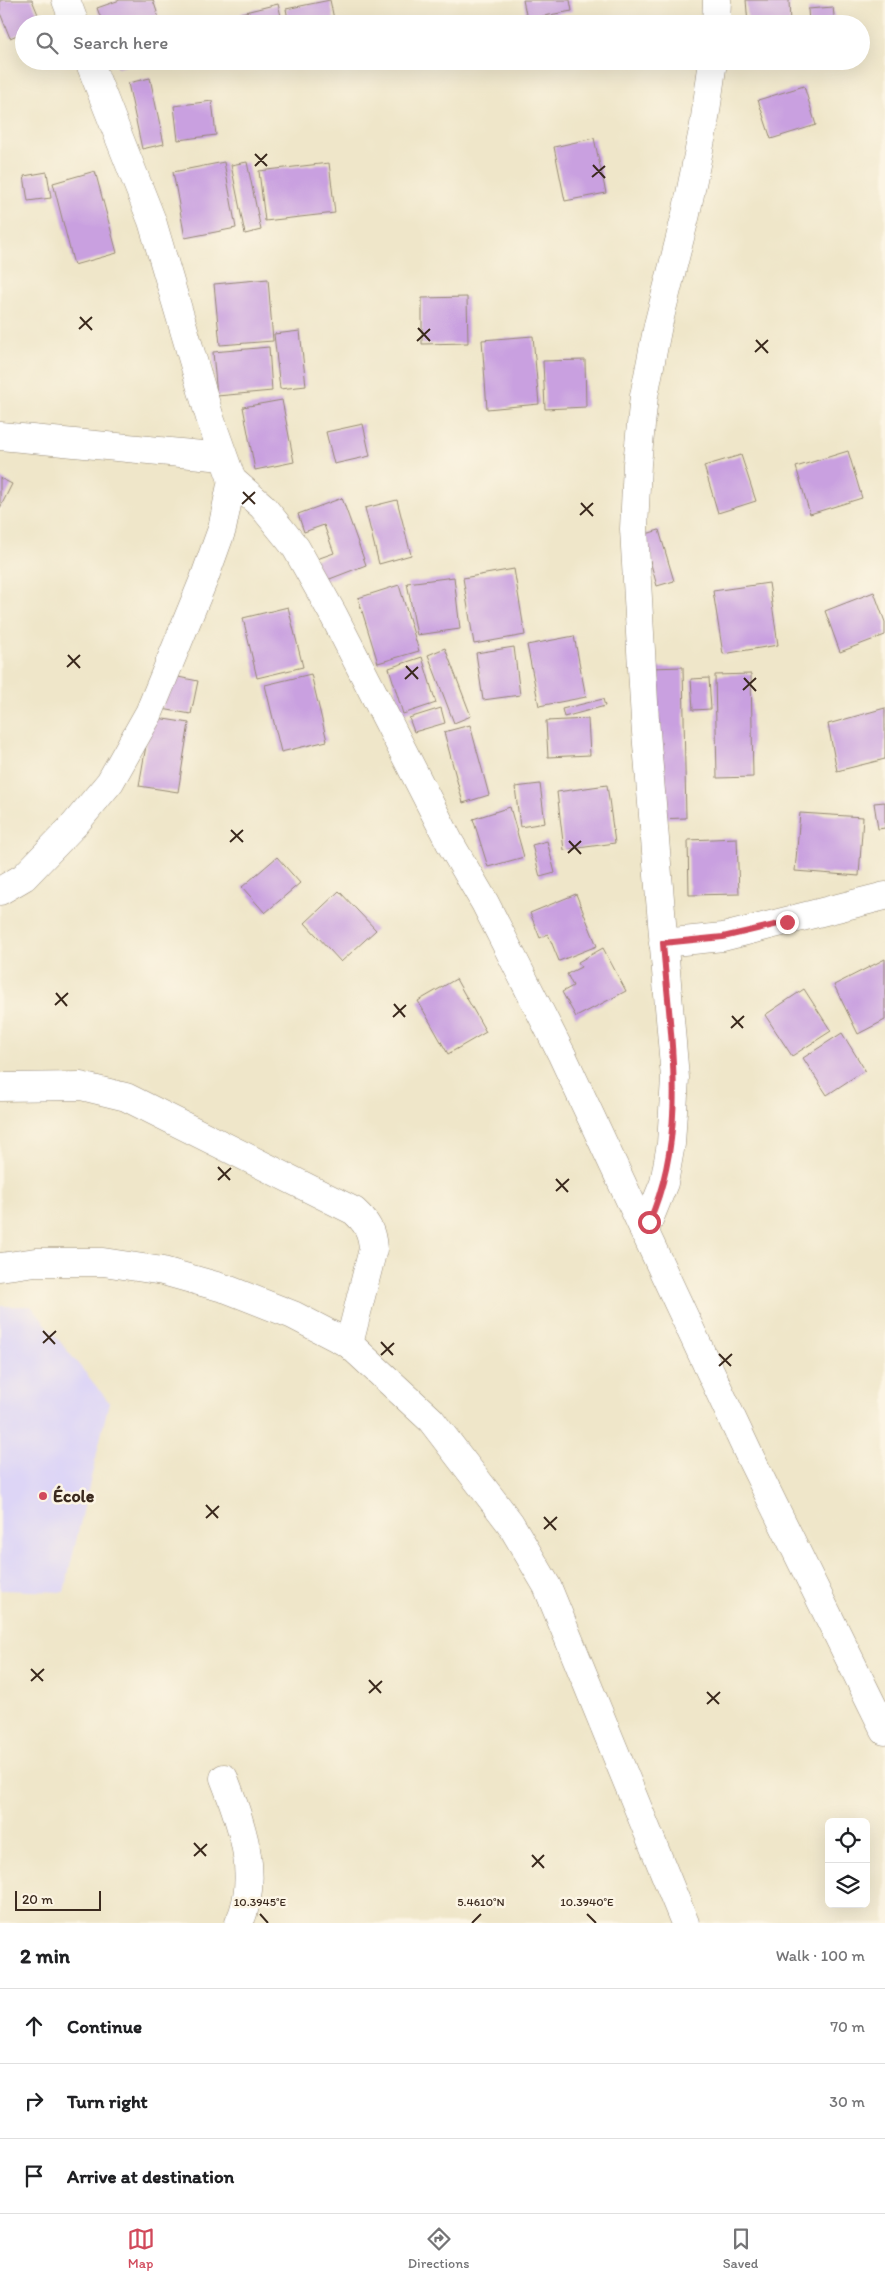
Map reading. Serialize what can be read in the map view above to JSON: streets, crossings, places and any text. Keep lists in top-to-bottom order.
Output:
{
  "places": ["École"],
  "scale_bar": "20 m",
  "page": {
    "search": "Search here",
    "scale": "20 m",
    "heading": ["2 min", "Walk · 100 m"],
    "list": [
      ["Continue", "70 m"],
      ["Turn right", "30 m"],
      "Arrive at destination"
    ],
    "nav": ["Map", "Directions", "Saved"]
  },
  "coordinates": ["10.3945°E", "10.3940°E", "5.4610°N"]
}
